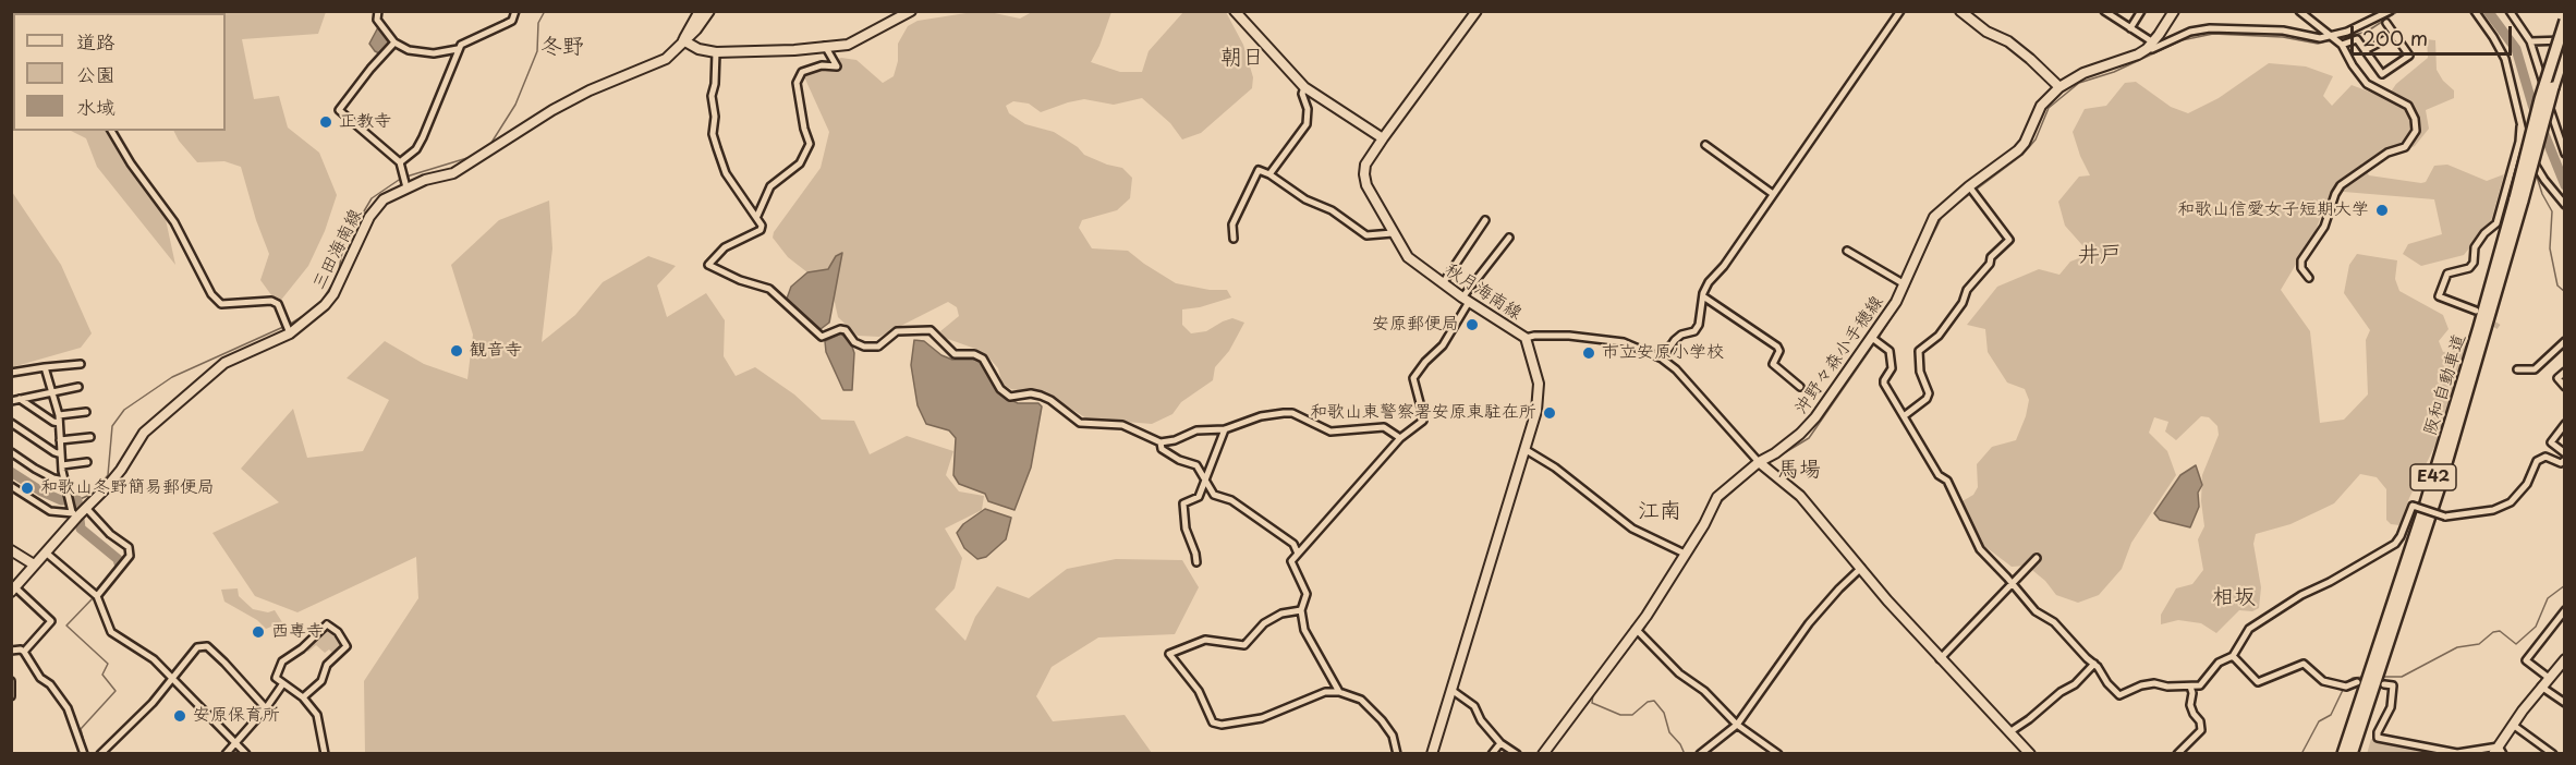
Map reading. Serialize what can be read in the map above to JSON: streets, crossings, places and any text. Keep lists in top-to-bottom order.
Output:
{
  "streets": {
    "highway": ["阪和自動車道", "E42"],
    "main road": ["三田海南線", "秋月海南線", "沖野々森小手穂線"]
  },
  "districts": [
    "冬野",
    "朝日",
    "井戸",
    "馬場",
    "江南",
    "相坂"
  ],
  "places": [
    "正教寺",
    "和歌山信愛女子短期大学",
    "安原郵便局",
    "観音寺",
    "市立安原小学校",
    "和歌山東警察署安原東駐在所",
    "和歌山冬野簡易郵便局",
    "西専寺",
    "安原保育所"
  ],
  "legend": ["道路", "公園", "水域"],
  "scale_bar": "200 m"
}
